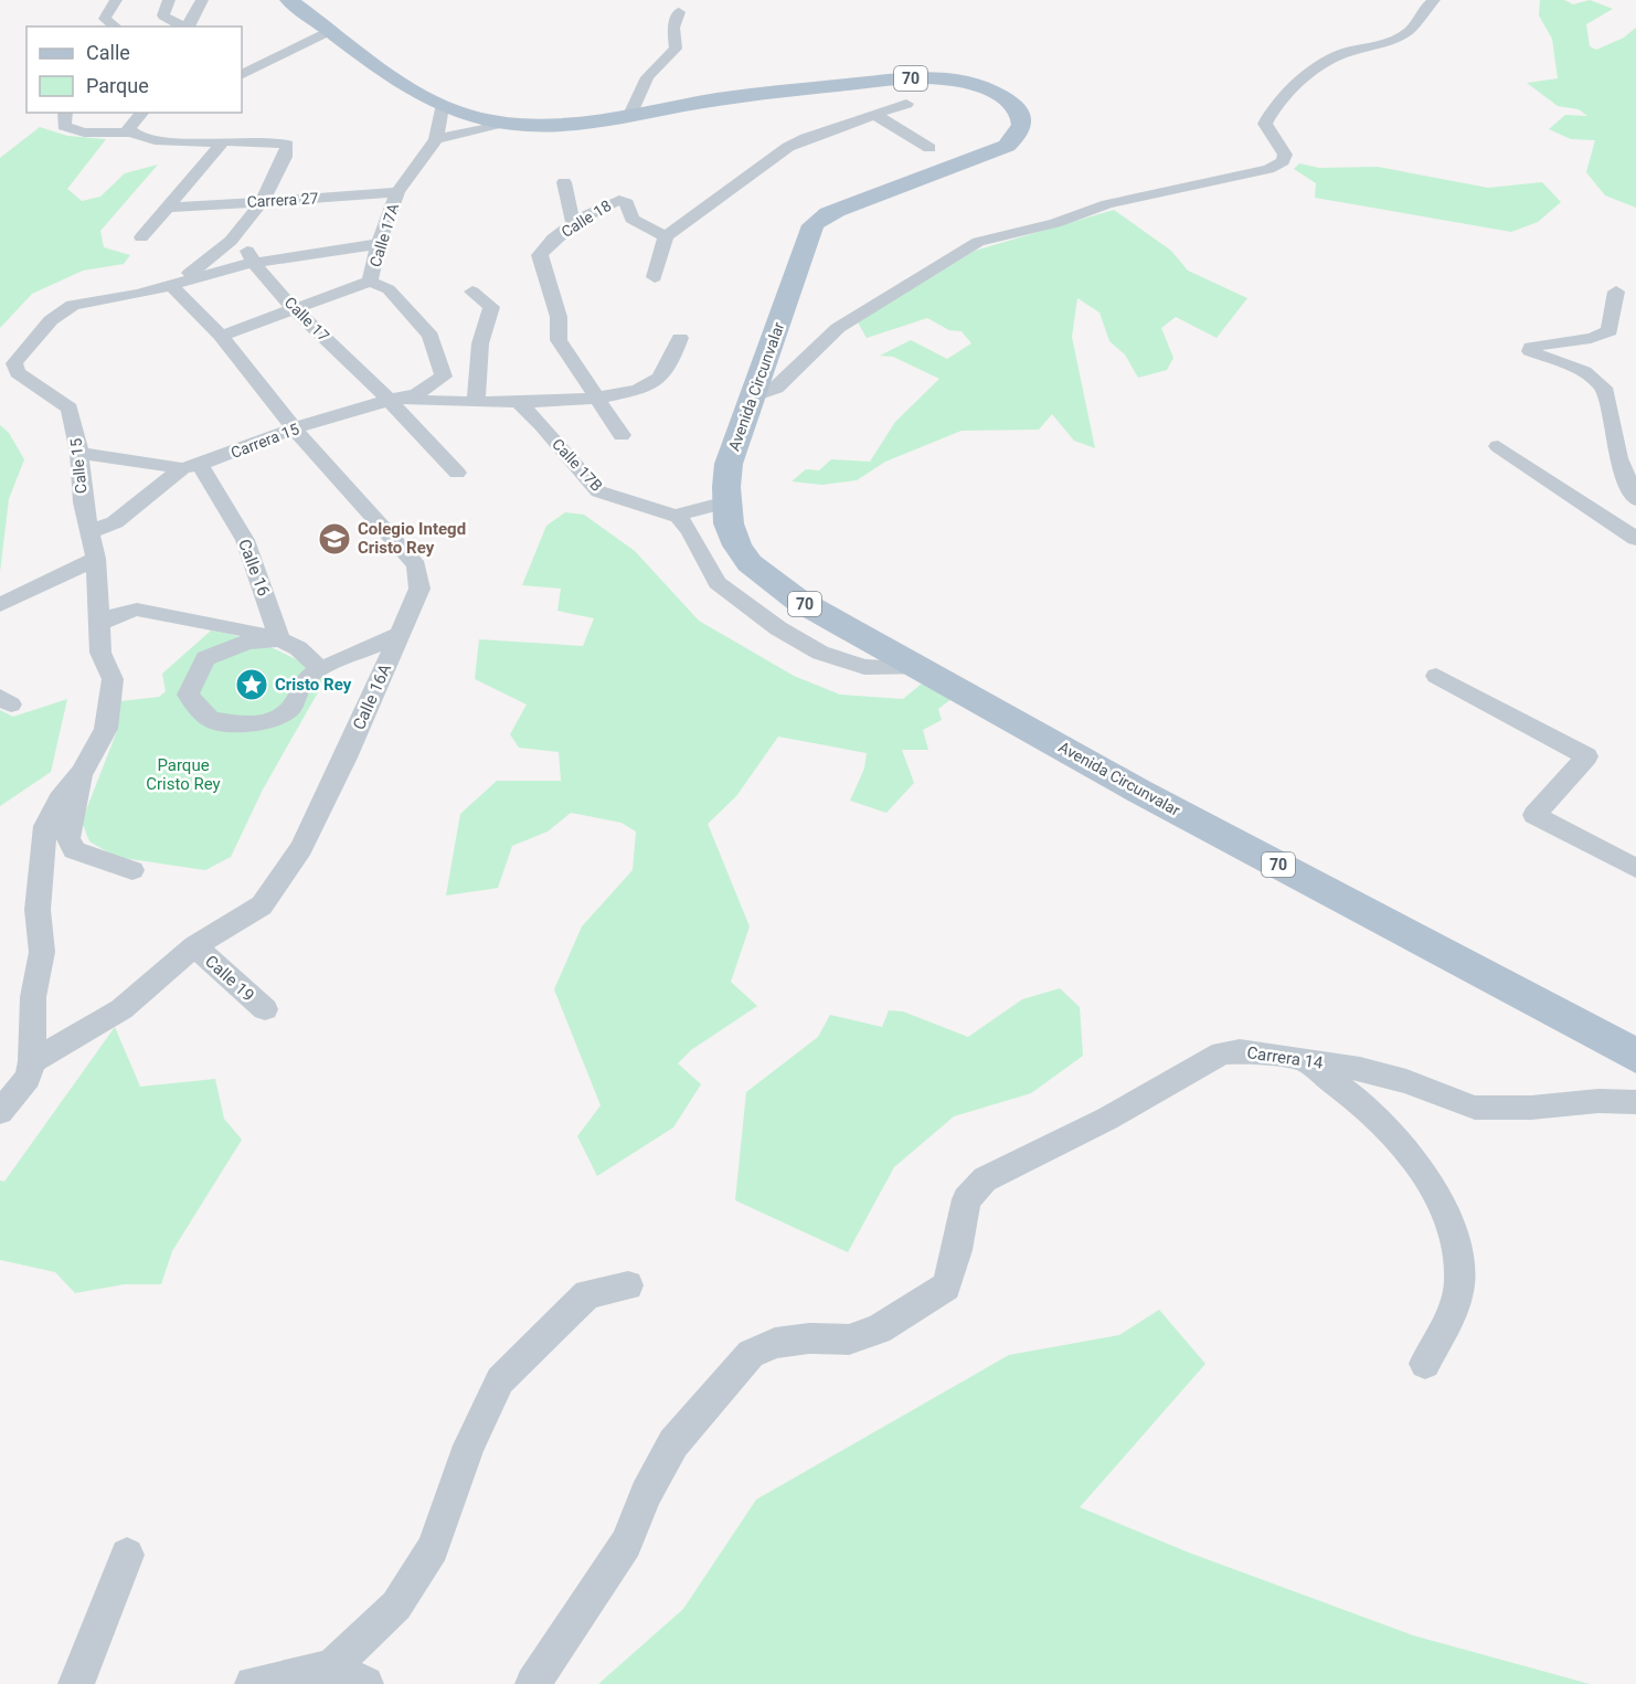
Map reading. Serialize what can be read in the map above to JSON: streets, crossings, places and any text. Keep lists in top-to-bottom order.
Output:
{
  "streets": {
    "main road": ["70", "Avenida Circunvalar"],
    "street": [
      "Carrera 27",
      "Calle 18",
      "Calle 17A",
      "Calle 17",
      "Carrera 15",
      "Calle 17B",
      "Calle 15",
      "Calle 16",
      "Calle 16A",
      "Calle 19",
      "Carrera 14"
    ]
  },
  "crossings": [
    ["Carrera 27", "Calle 17A"],
    ["Calle 17A", "Carrera 15"],
    ["Calle 17", "Carrera 15"],
    ["Carrera 15", "Calle 16"],
    ["Carrera 15", "Calle 16A"],
    ["Calle 15", "Calle 16A"],
    ["Calle 16A", "Calle 19"]
  ],
  "parks": ["Parque Cristo Rey"],
  "places": {
    "school or university": ["Colegio Integd Cristo Rey"],
    "place": ["Cristo Rey"]
  },
  "legend": ["Calle", "Parque"]
}
